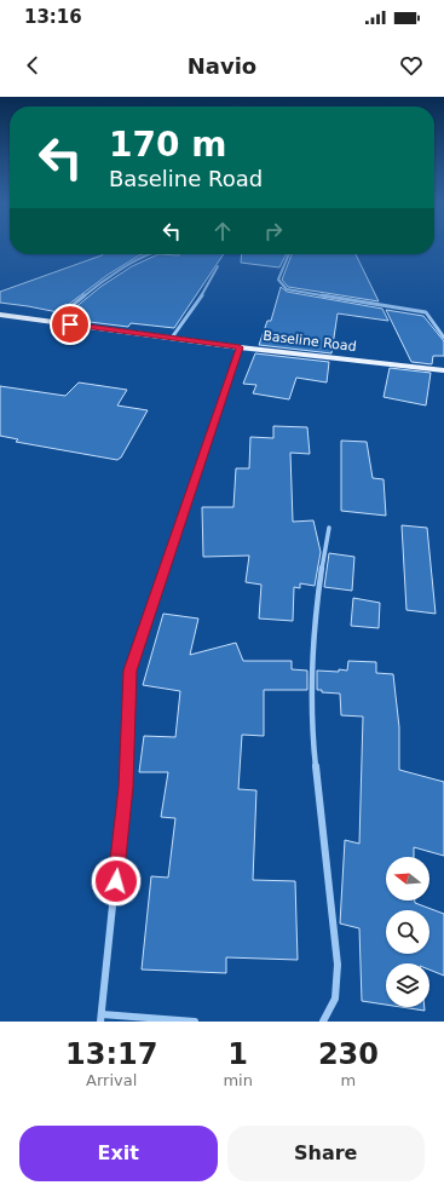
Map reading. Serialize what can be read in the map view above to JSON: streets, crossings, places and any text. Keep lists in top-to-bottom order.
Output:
{
  "streets": {
    "main road": ["Baseline Road"]
  },
  "north": "left",
  "page": {
    "status": "13:16",
    "header": "Navio",
    "turn": ["170 m", "Baseline Road"],
    "eta": [
      "13:17",
      "Arrival",
      "1",
      "min",
      "230",
      "m"
    ],
    "buttons": ["Exit", "Share"]
  }
}
